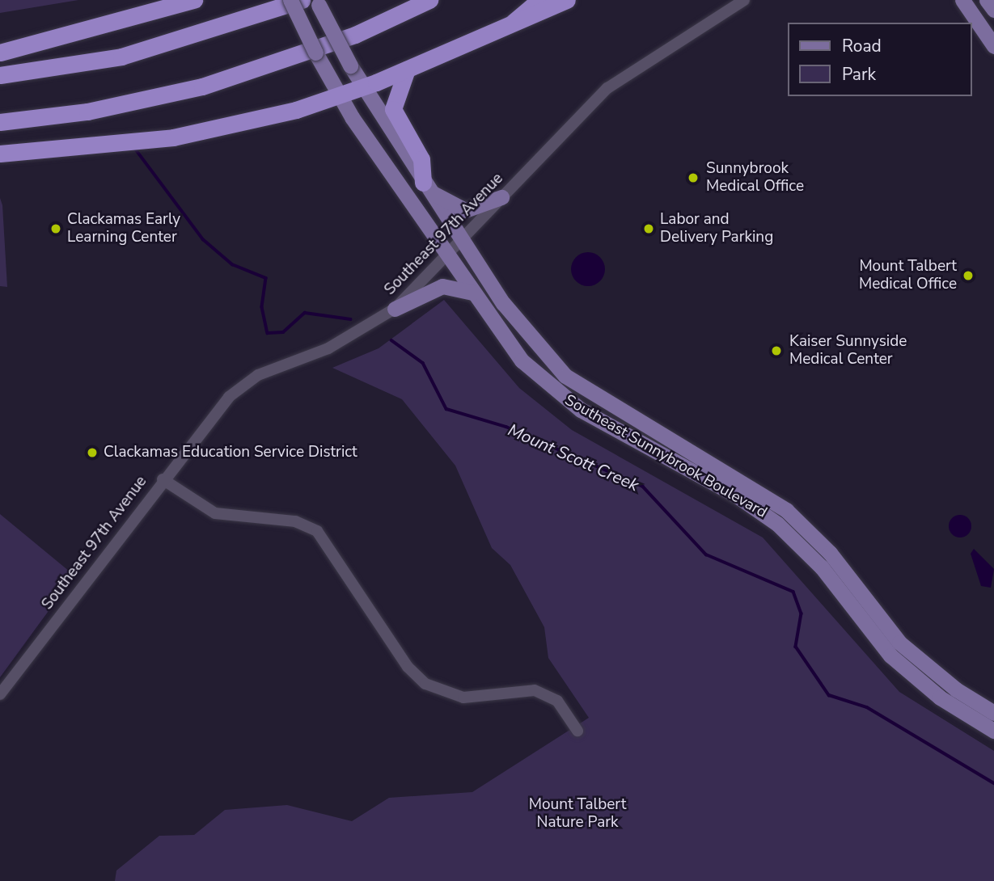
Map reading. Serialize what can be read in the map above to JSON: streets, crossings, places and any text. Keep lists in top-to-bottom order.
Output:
{
  "streets": {
    "main road": ["Southeast Sunnybrook Boulevard"],
    "street": ["Southeast 97th Avenue"]
  },
  "crossings": [
    ["Southeast 97th Avenue", "Southeast Sunnybrook Boulevard"]
  ],
  "water": ["Mount Scott Creek"],
  "parks": ["Mount Talbert Nature Park"],
  "places": [
    "Sunnybrook Medical Office",
    "Clackamas Early Learning Center",
    "Labor and Delivery Parking",
    "Mount Talbert Medical Office",
    "Kaiser Sunnyside Medical Center",
    "Clackamas Education Service District"
  ],
  "legend": ["Road", "Park"]
}
